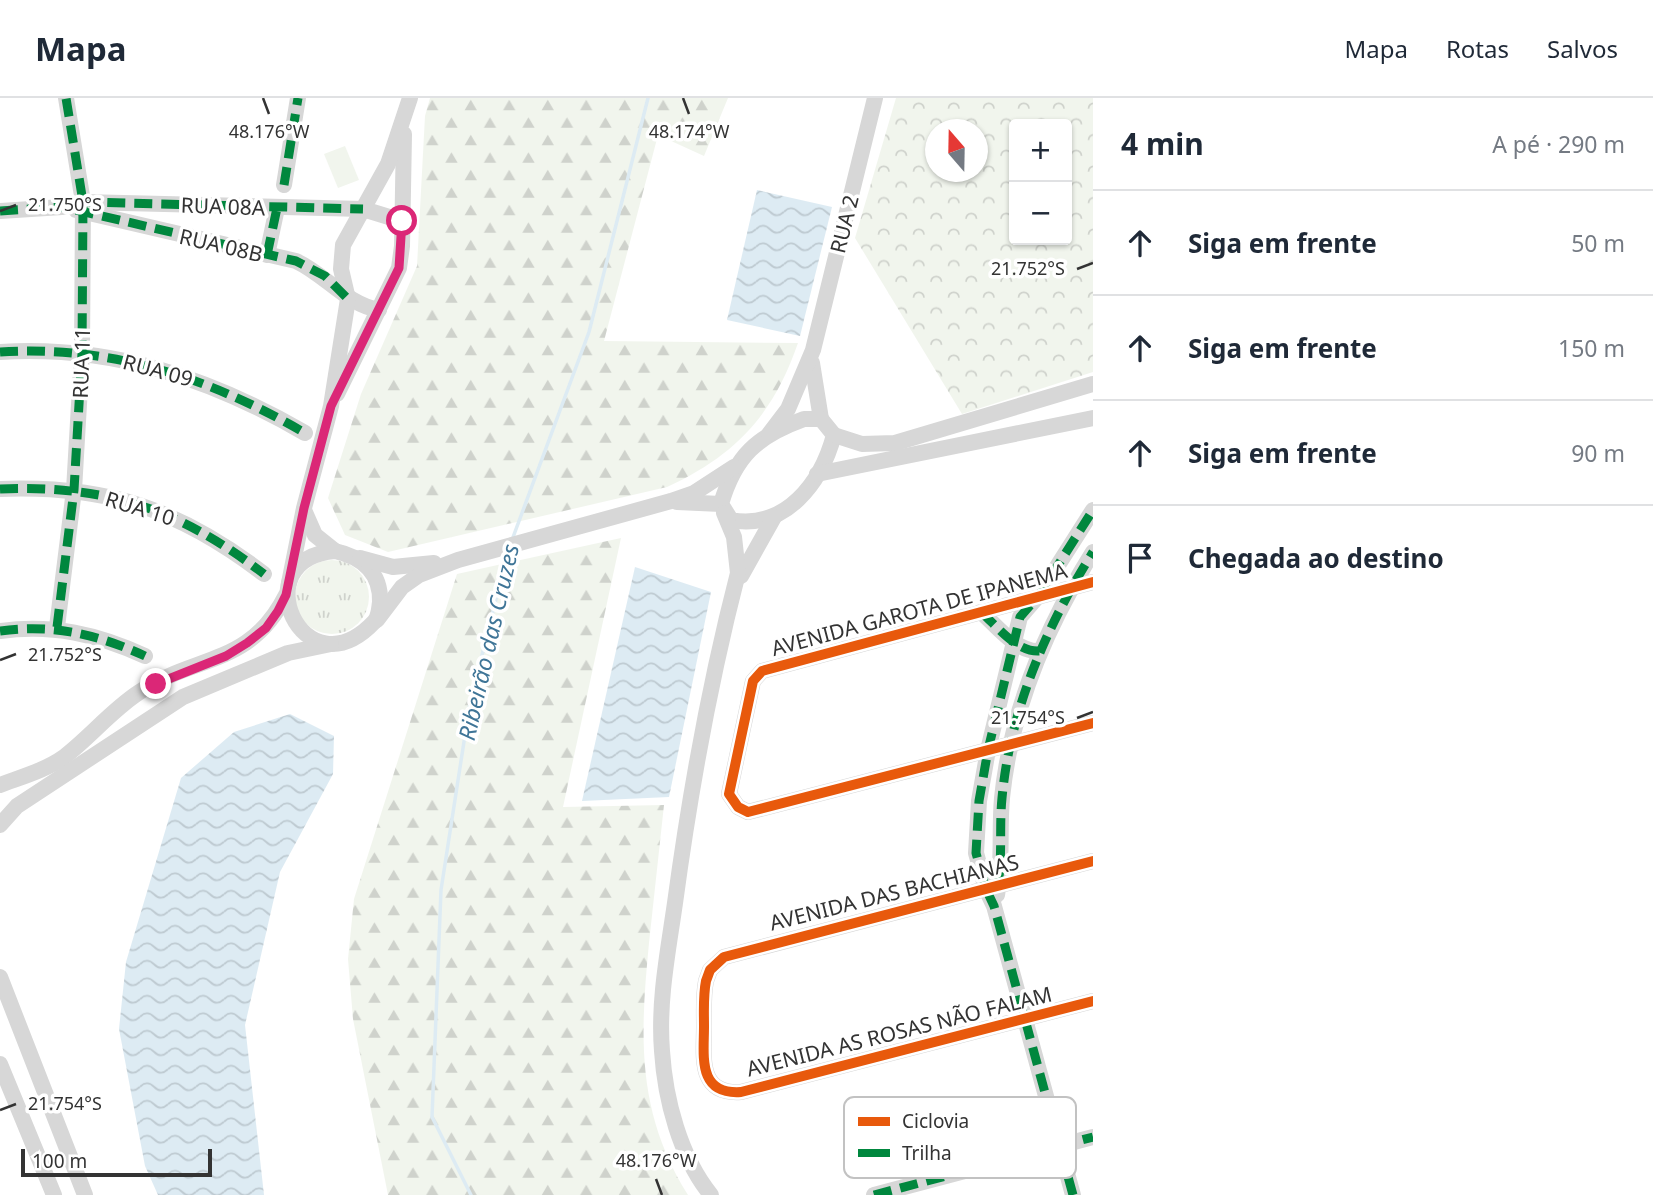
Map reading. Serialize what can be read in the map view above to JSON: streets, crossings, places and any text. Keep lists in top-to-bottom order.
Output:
{
  "streets": {
    "street": [
      "RUA 08A",
      "RUA 2",
      "RUA 08B",
      "RUA 11",
      "RUA 09",
      "RUA 10",
      "AVENIDA GAROTA DE IPANEMA",
      "AVENIDA DAS BACHIANAS",
      "AVENIDA AS ROSAS NÃO FALAM"
    ]
  },
  "crossings": [
    ["RUA 08A", "RUA 08B"],
    ["RUA 08A", "RUA 11"],
    ["RUA 08B", "RUA 11"],
    ["RUA 11", "RUA 09"],
    ["RUA 11", "RUA 10"],
    ["AVENIDA DAS BACHIANAS", "AVENIDA AS ROSAS NÃO FALAM"]
  ],
  "water": ["Ribeirão das Cruzes"],
  "legend": ["Ciclovia", "Trilha"],
  "scale_bar": "100 m",
  "north": "top",
  "page": {
    "header": "Mapa",
    "nav": ["Mapa", "Rotas", "Salvos"],
    "heading": ["4 min", "A pé · 290 m"],
    "map_buttons": ["+", "−"],
    "list": [
      ["Siga em frente", "50 m"],
      ["Siga em frente", "150 m"],
      ["Siga em frente", "90 m"],
      "Chegada ao destino"
    ],
    "scale": "100 m"
  },
  "coordinates": [
    "48.176°W",
    "48.174°W",
    "21.750°S",
    "21.752°S",
    "21.754°S"
  ]
}
